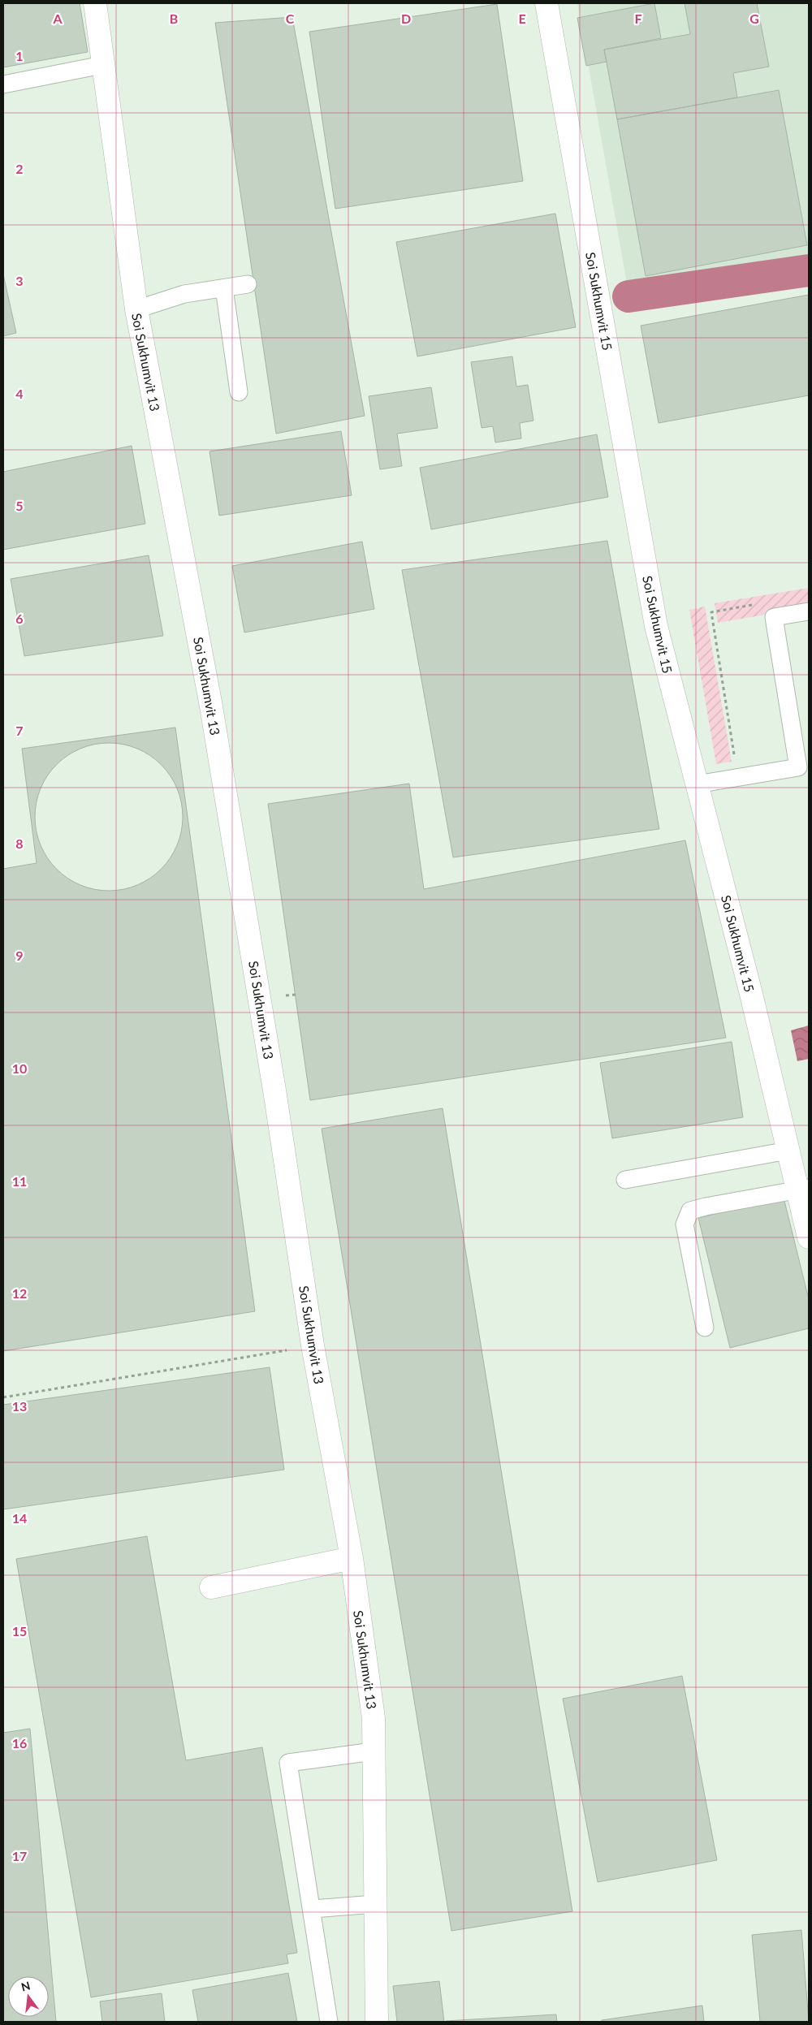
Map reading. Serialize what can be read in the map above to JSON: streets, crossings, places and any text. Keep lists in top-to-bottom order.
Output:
{
  "streets": {
    "street": ["Soi Sukhumvit 15", "Soi Sukhumvit 13"]
  },
  "north": "top",
  "grid": {
    "columns": [
      "A",
      "B",
      "C",
      "D",
      "E",
      "F",
      "G"
    ],
    "rows": [
      "1",
      "2",
      "3",
      "4",
      "5",
      "6",
      "7",
      "8",
      "9",
      "10",
      "11",
      "12",
      "13",
      "14",
      "15",
      "16",
      "17"
    ]
  }
}
